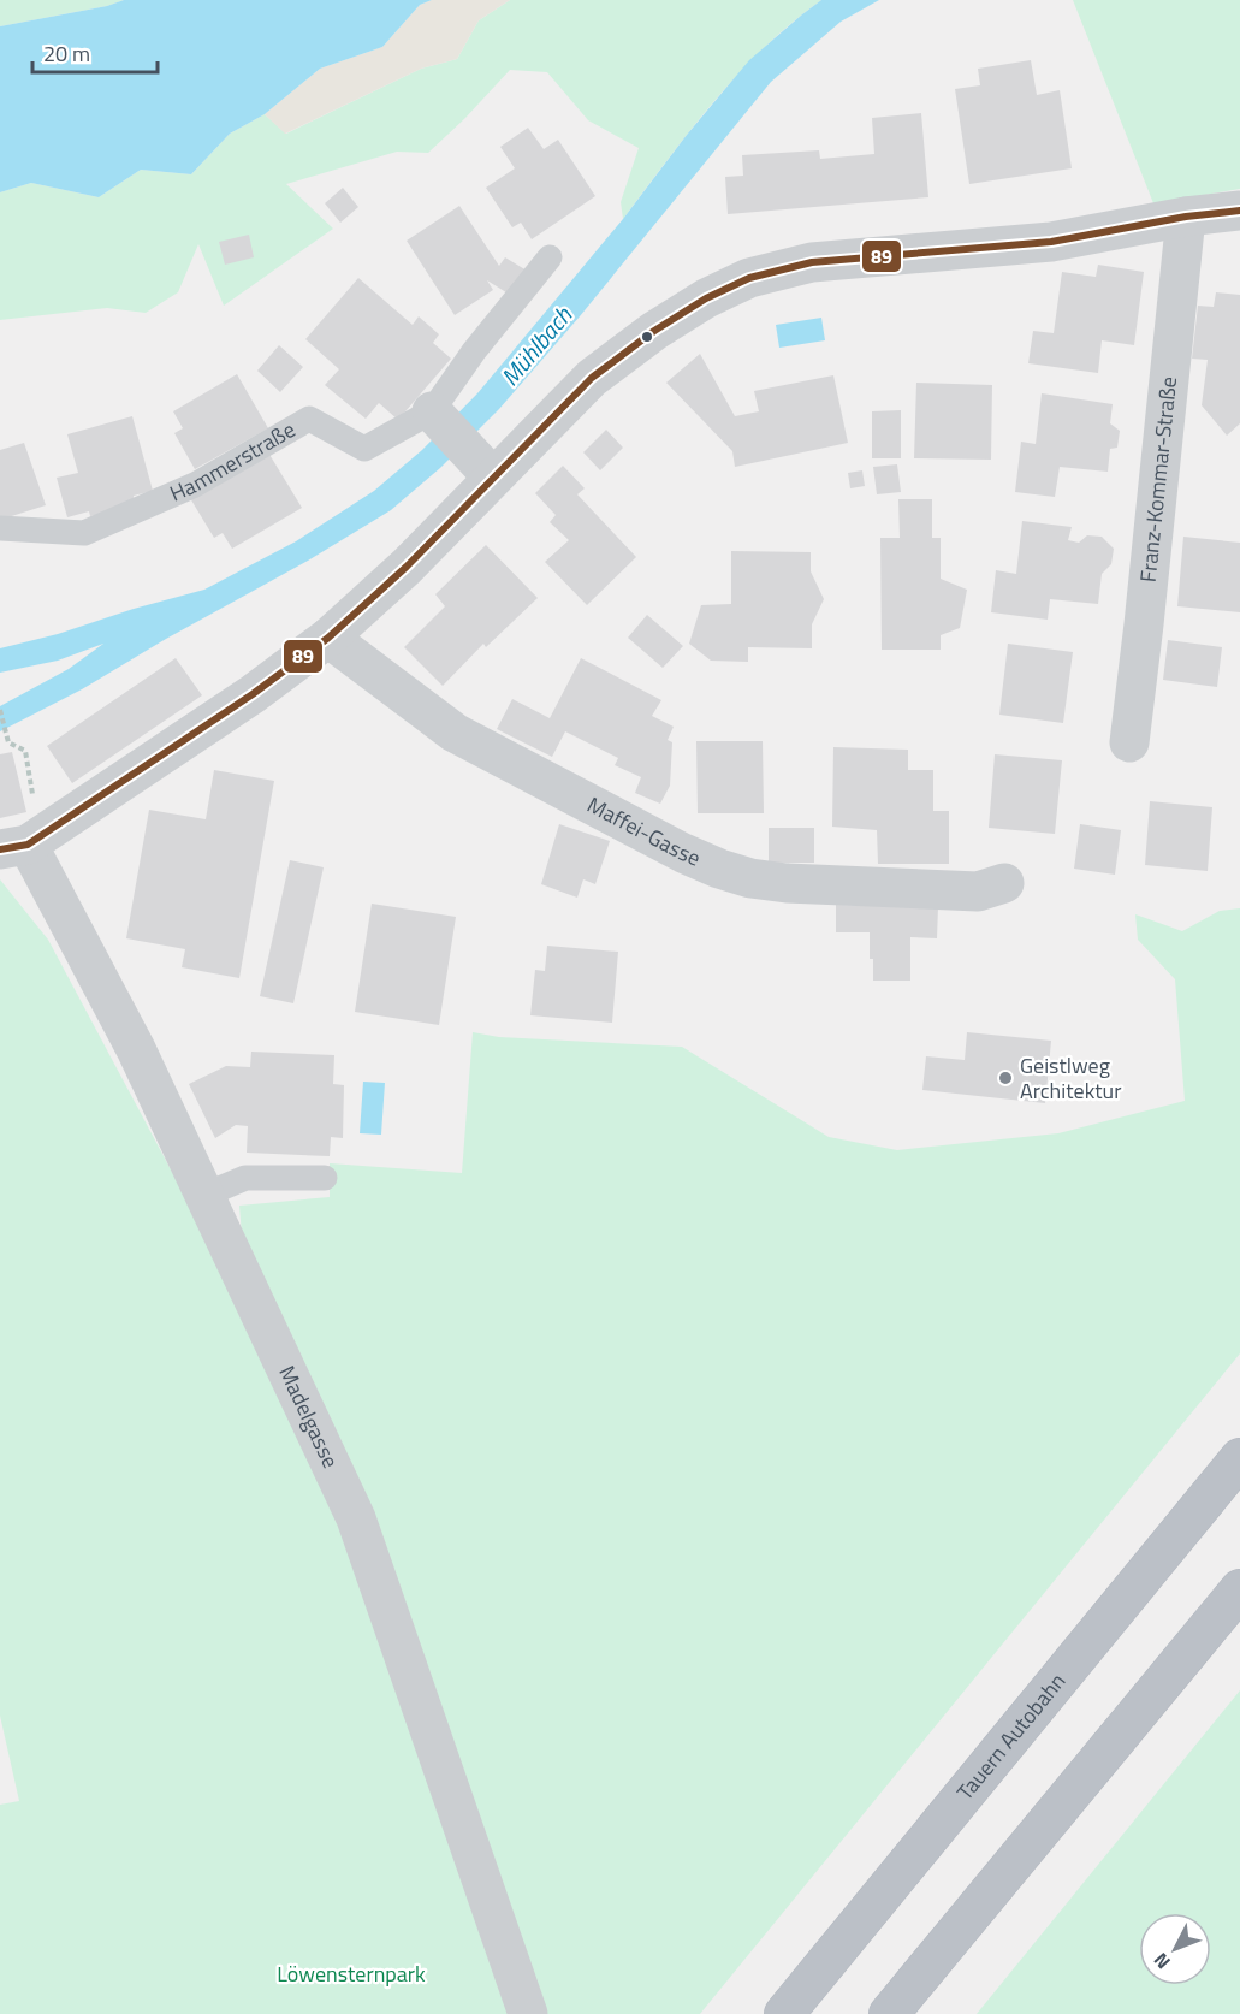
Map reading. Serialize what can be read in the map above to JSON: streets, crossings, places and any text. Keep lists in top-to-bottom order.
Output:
{
  "streets": {
    "highway": ["Tauern Autobahn"],
    "street": ["Franz-Kommar-Straße", "Maffei-Gasse", "Madelgasse"],
    "lane": ["Hammerstraße"]
  },
  "water": ["Mühlbach"],
  "parks": ["Löwensternpark"],
  "places": ["Geistlweg Architektur"],
  "lines": ["transit line 89"],
  "scale_bar": "20 m",
  "north": "bottom left"
}
